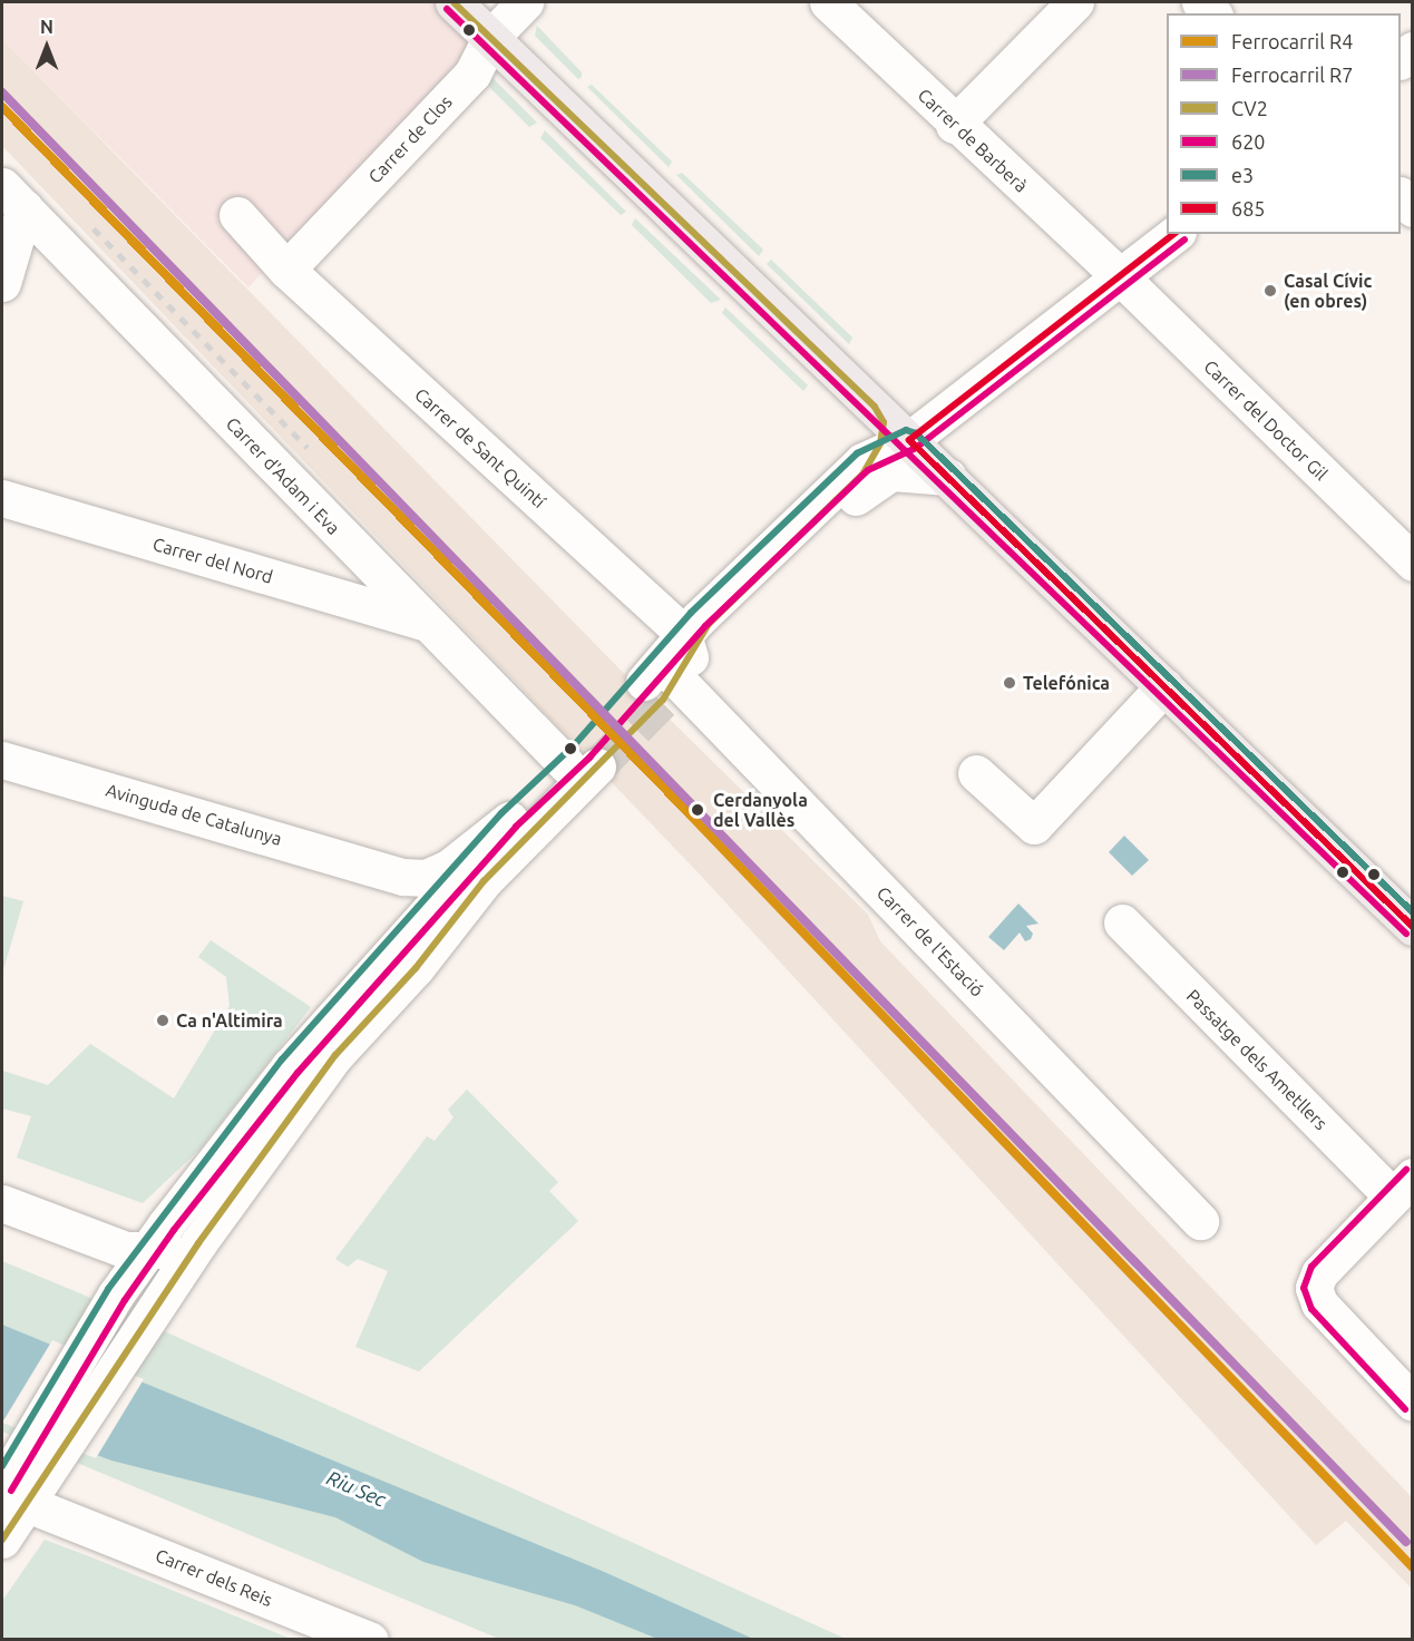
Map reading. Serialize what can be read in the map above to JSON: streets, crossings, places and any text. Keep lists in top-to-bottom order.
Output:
{
  "streets": {
    "street": [
      "Carrer de Clos",
      "Carrer de Barberà",
      "Carrer del Doctor Gil",
      "Carrer de Sant Quintí",
      "Carrer d'Adam i Eva",
      "Carrer del Nord",
      "Avinguda de Catalunya",
      "Carrer de l'Estació",
      "Passatge dels Ametllers",
      "Carrer dels Reis"
    ]
  },
  "crossings": [
    ["Carrer de Clos", "Carrer de Sant Quintí"],
    ["Carrer de Barberà", "Carrer del Doctor Gil"],
    ["Carrer de Sant Quintí", "Carrer de l'Estació"],
    ["Carrer d'Adam i Eva", "Carrer del Nord"],
    ["Carrer d'Adam i Eva", "Avinguda de Catalunya"]
  ],
  "water": ["Riu Sec"],
  "places": [
    "Casal Cívic (en obres)",
    "Telefónica",
    "Cerdanyola del Vallès",
    "Ca n'Altimira"
  ],
  "lines": [
    "transit line CV2",
    "transit line 620",
    "rail line R7",
    "rail line R4",
    "transit line 685",
    "transit line e3"
  ],
  "legend": [
    "Ferrocarril R4",
    "Ferrocarril R7",
    "CV2",
    "620",
    "e3",
    "685"
  ],
  "north": "top"
}
